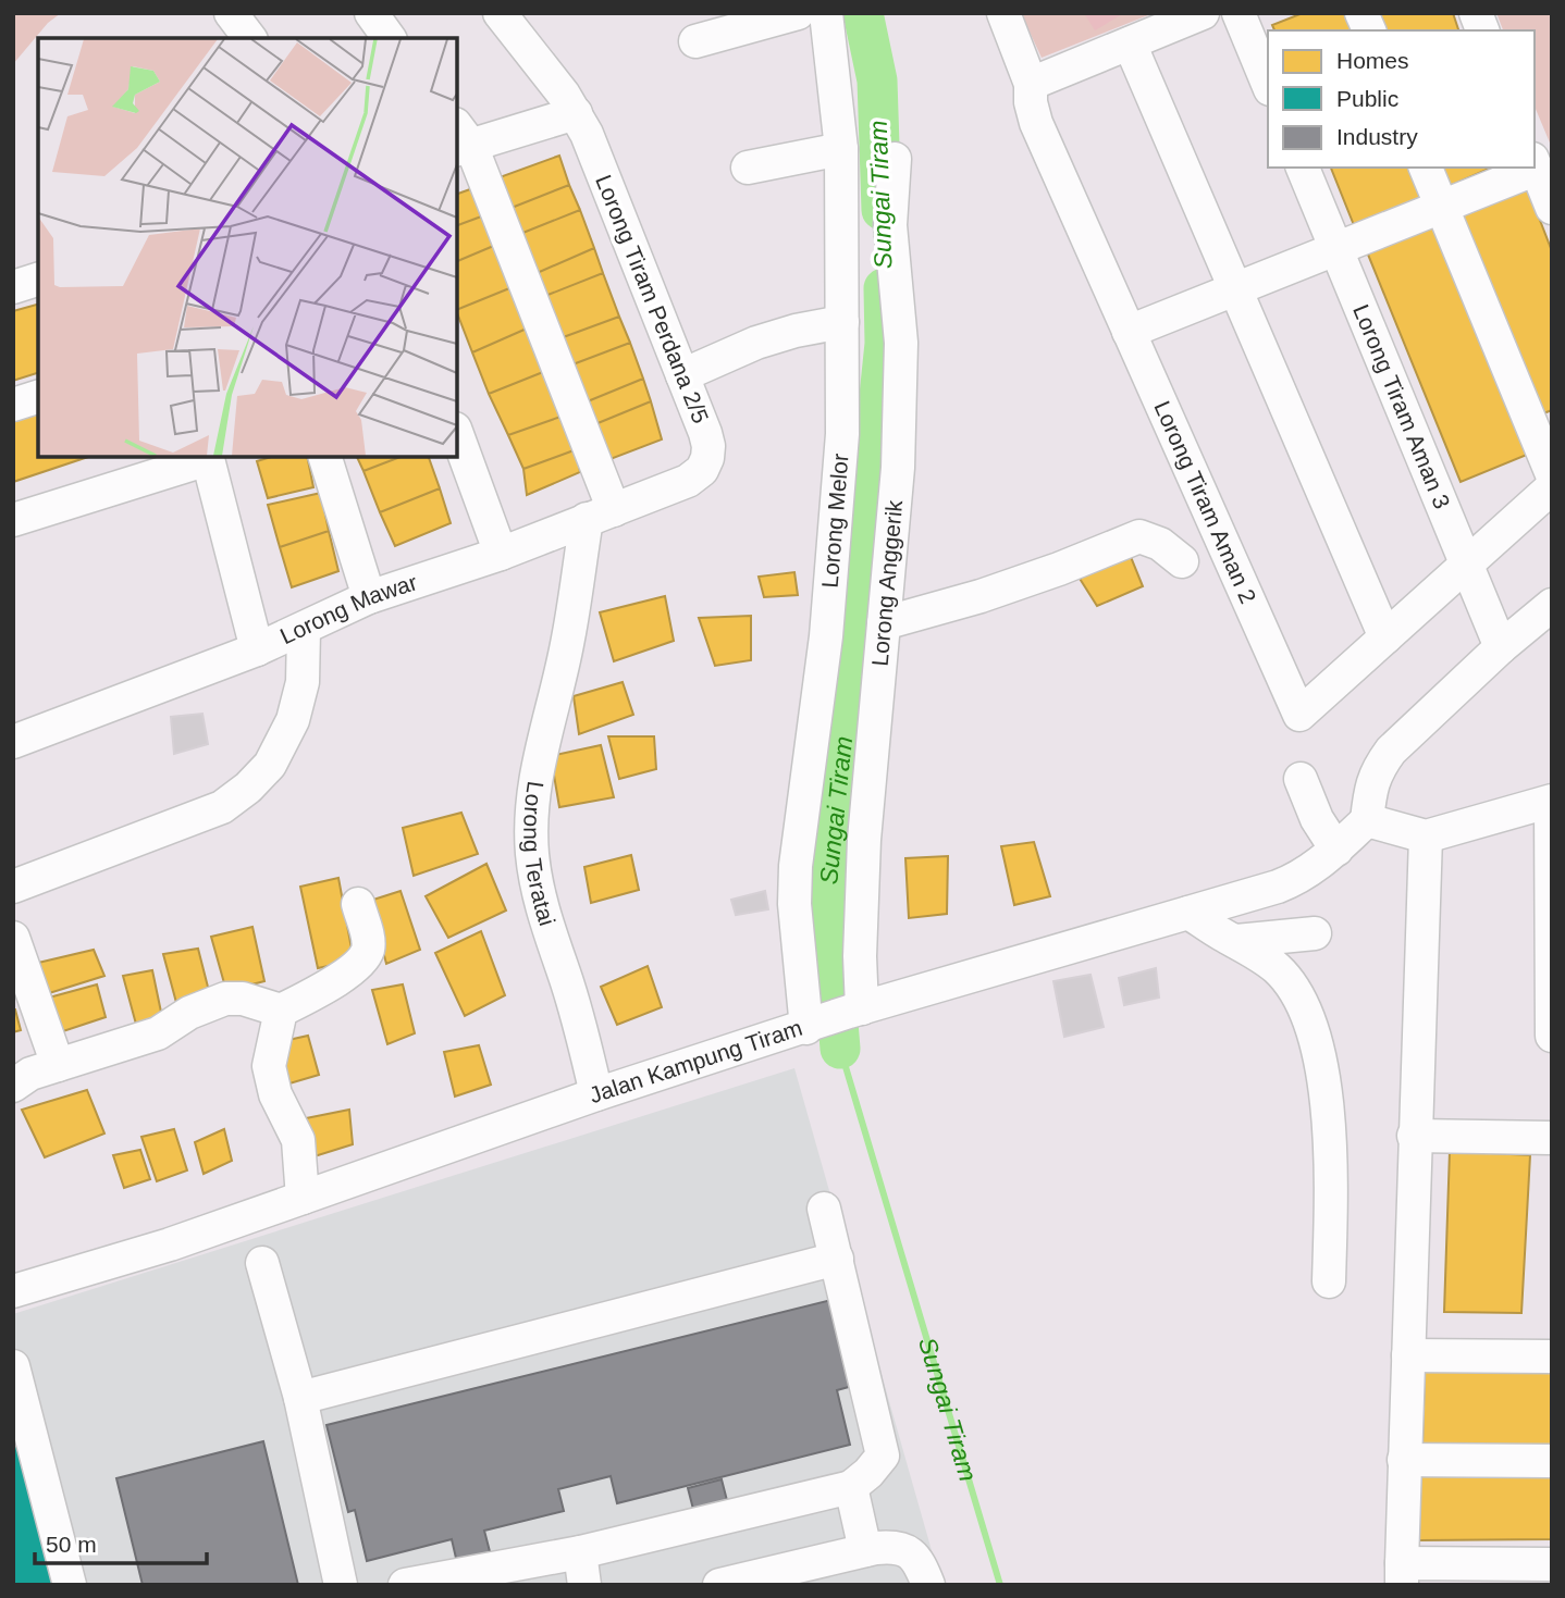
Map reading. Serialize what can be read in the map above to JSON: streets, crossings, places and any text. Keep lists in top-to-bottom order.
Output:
{
  "streets": {
    "street": [
      "Lorong Tiram Perdana 2/5",
      "Lorong Tiram Aman 3",
      "Lorong Tiram Aman 2",
      "Lorong Melor",
      "Lorong Anggerik",
      "Lorong Mawar",
      "Lorong Teratai",
      "Jalan Kampung Tiram"
    ]
  },
  "crossings": [
    ["Lorong Tiram Perdana 2/5", "Lorong Mawar"],
    ["Lorong Tiram Aman 3", "Lorong Tiram Aman 2"],
    ["Lorong Melor", "Lorong Anggerik"],
    ["Lorong Melor", "Jalan Kampung Tiram"],
    ["Lorong Anggerik", "Jalan Kampung Tiram"],
    ["Lorong Mawar", "Lorong Teratai"],
    ["Lorong Teratai", "Jalan Kampung Tiram"]
  ],
  "water": ["Sungai Tiram"],
  "legend": ["Homes", "Public", "Industry"],
  "scale_bar": "50 m"
}
